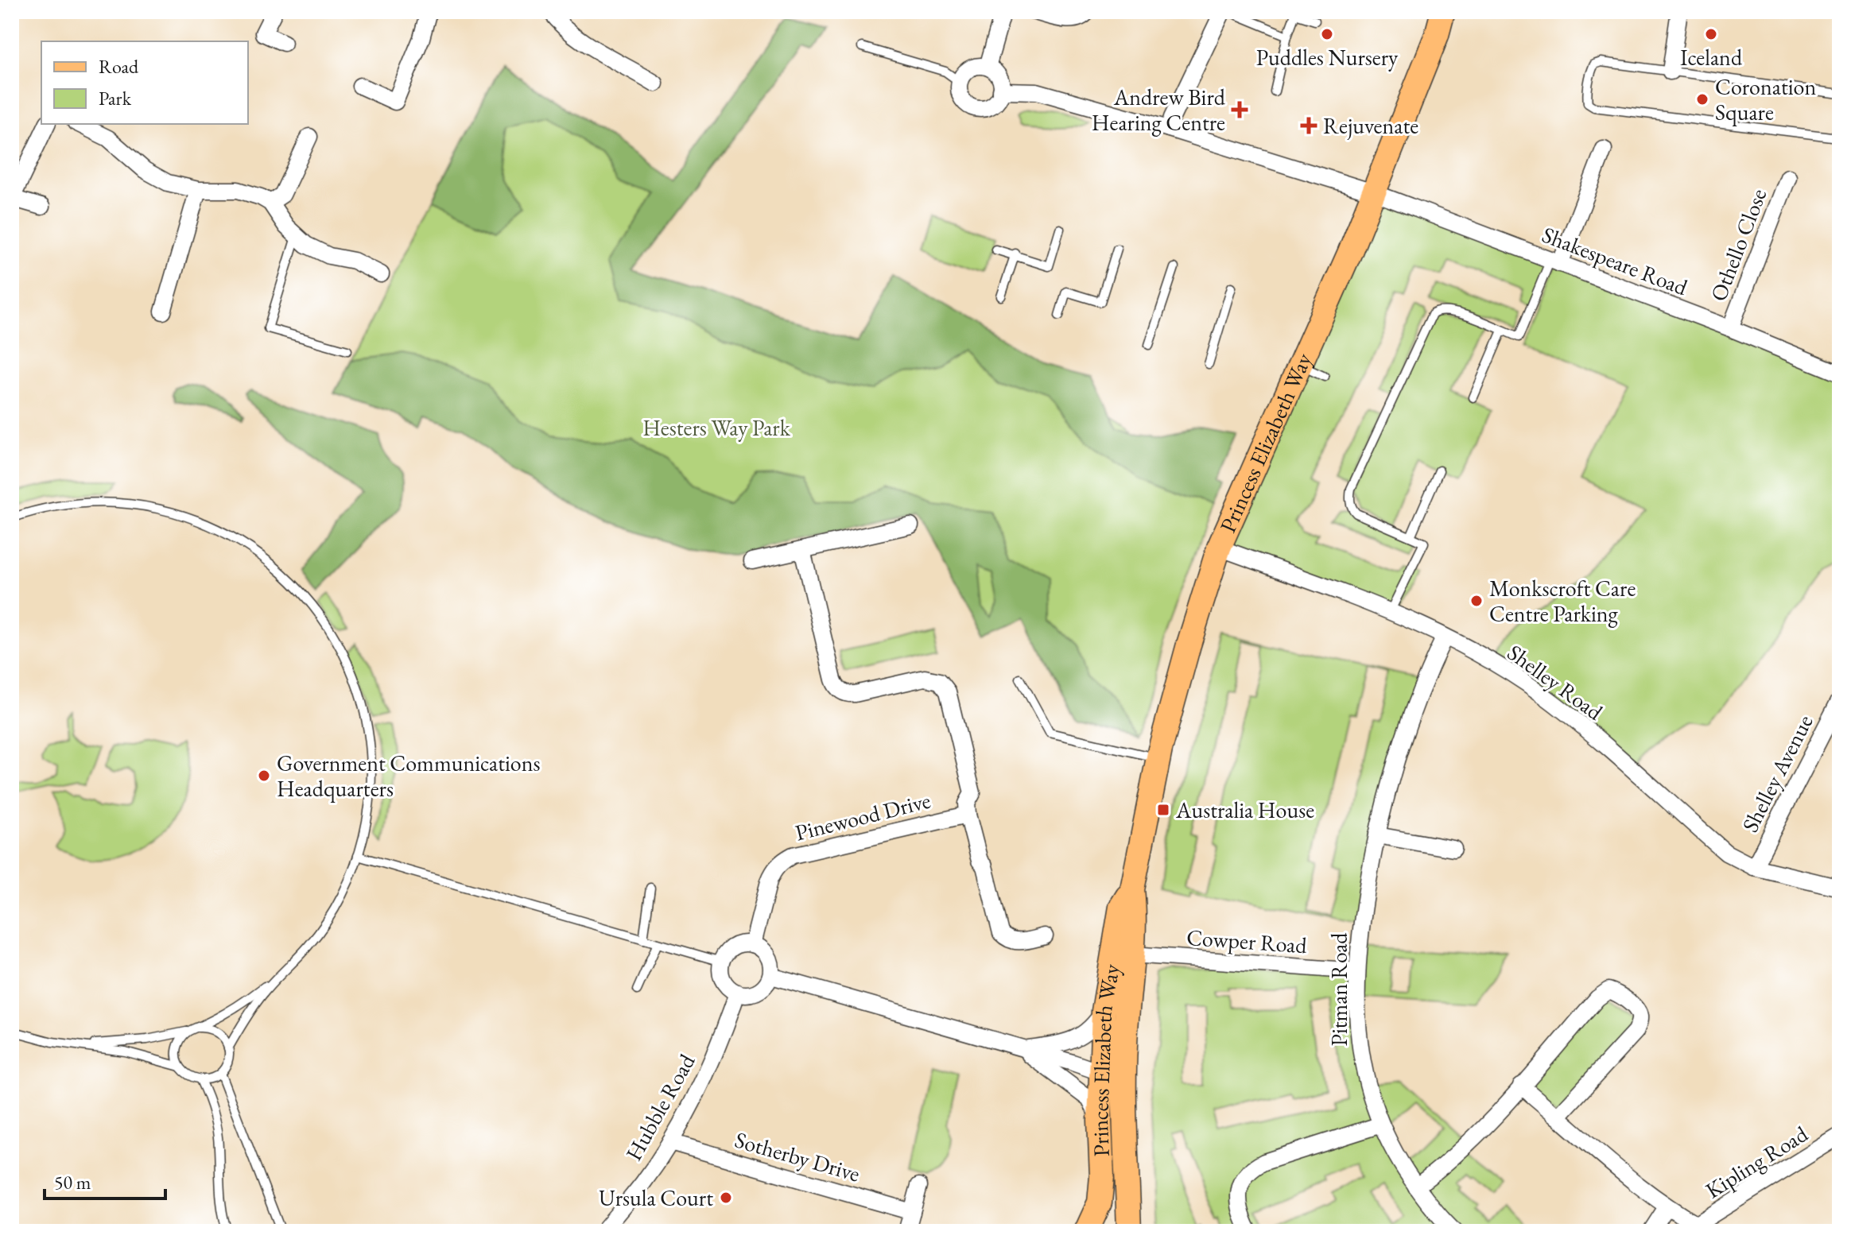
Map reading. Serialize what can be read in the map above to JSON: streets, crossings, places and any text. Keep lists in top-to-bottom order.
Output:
{
  "streets": {
    "main road": ["Princess Elizabeth Way"],
    "street": [
      "Othello Close",
      "Shakespeare Road",
      "Shelley Road",
      "Shelley Avenue",
      "Pinewood Drive",
      "Cowper Road",
      "Pitman Road",
      "Hubble Road",
      "Sotherby Drive",
      "Kipling Road"
    ]
  },
  "crossings": [
    ["Othello Close", "Shakespeare Road"],
    ["Shakespeare Road", "Princess Elizabeth Way"],
    ["Princess Elizabeth Way", "Shelley Road"],
    ["Princess Elizabeth Way", "Cowper Road"],
    ["Shelley Road", "Shelley Avenue"],
    ["Shelley Road", "Pitman Road"],
    ["Pinewood Drive", "Hubble Road"],
    ["Cowper Road", "Pitman Road"],
    ["Hubble Road", "Sotherby Drive"]
  ],
  "parks": ["Hesters Way Park"],
  "places": {
    "other": [
      "Puddles Nursery",
      "Iceland",
      "Coronation Square",
      "Monkscroft Care Centre Parking",
      "Government Communications Headquarters",
      "Ursula Court"
    ],
    "health": ["Andrew Bird Hearing Centre", "Rejuvenate"],
    "transit": ["Australia House"]
  },
  "legend": ["Road", "Park"],
  "scale_bar": "50 m"
}
